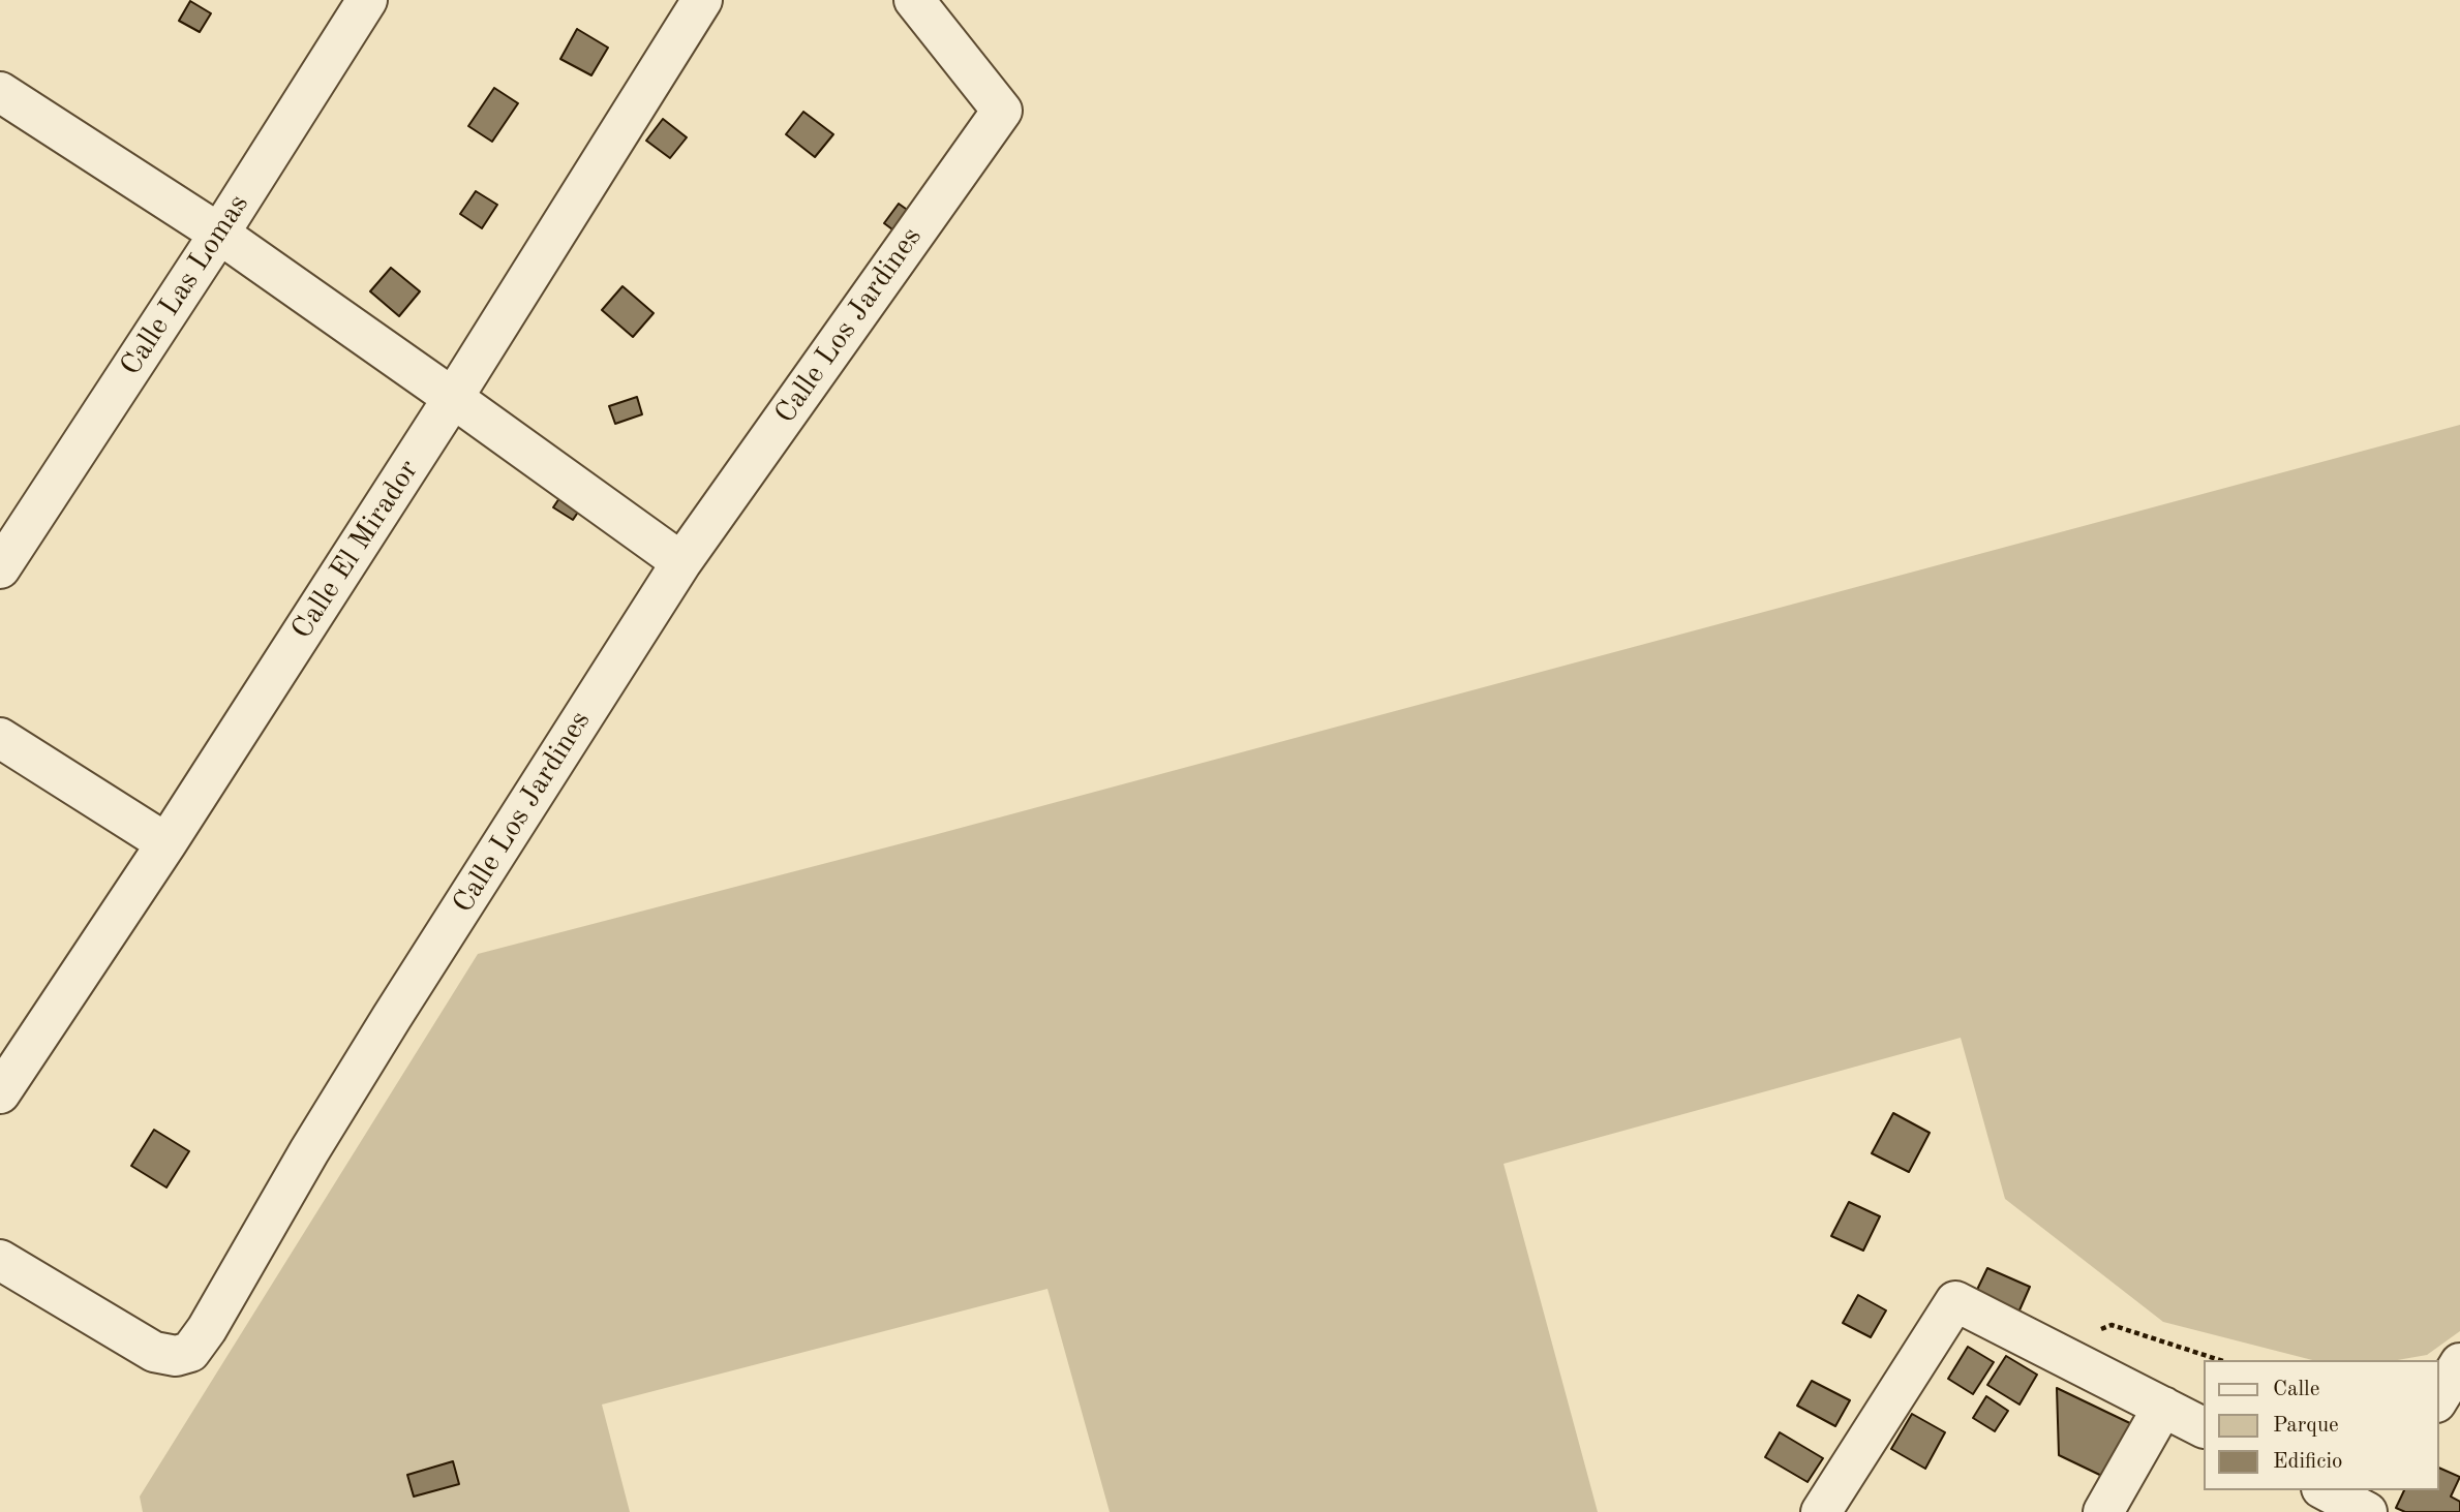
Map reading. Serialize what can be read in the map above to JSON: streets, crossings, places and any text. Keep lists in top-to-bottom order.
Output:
{
  "streets": {
    "street": ["Calle Las Lomas", "Calle Los Jardines", "Calle El Mirador"]
  },
  "legend": ["Calle", "Parque", "Edificio"]
}
